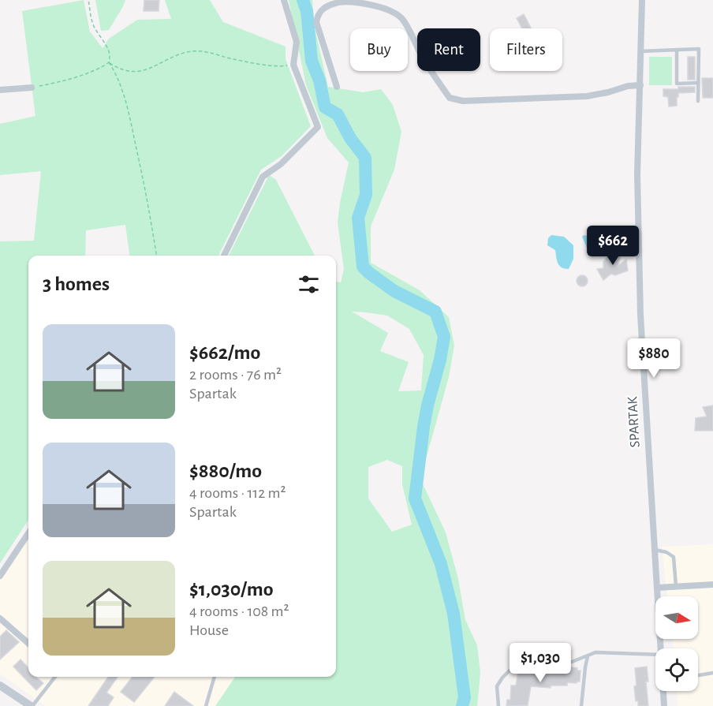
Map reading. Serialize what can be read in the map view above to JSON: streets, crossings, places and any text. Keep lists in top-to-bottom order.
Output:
{
  "streets": {
    "street": ["SPARTAK"]
  },
  "north": "right",
  "page": {
    "chip": ["Buy", "Rent", "Filters"],
    "price": ["$662", "$880", "$1,030"],
    "heading": "3 homes",
    "list": [
      {
        "name": "$662/mo",
        "note": "2 rooms · 76 m² · Spartak"
      },
      {
        "name": "$880/mo",
        "note": "4 rooms · 112 m² · Spartak"
      },
      {
        "name": "$1,030/mo",
        "note": "4 rooms · 108 m² · House"
      }
    ]
  }
}
